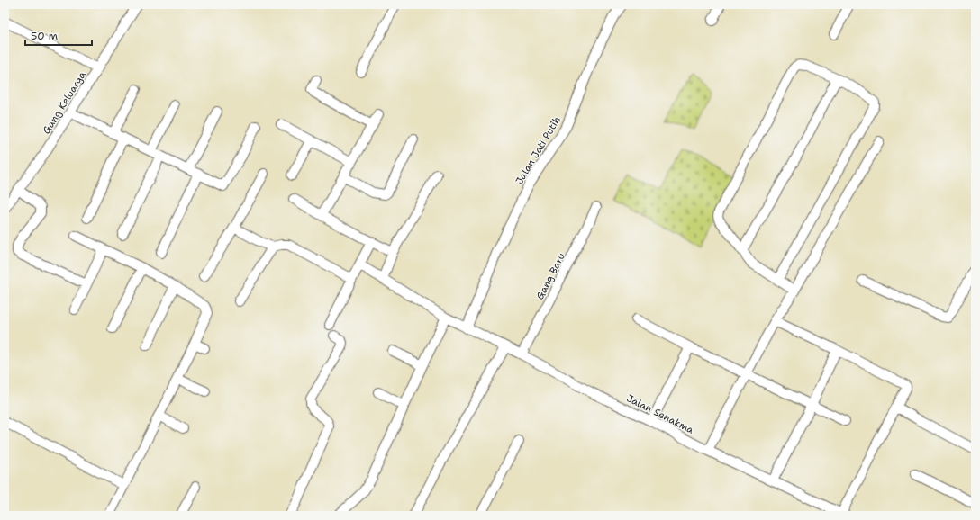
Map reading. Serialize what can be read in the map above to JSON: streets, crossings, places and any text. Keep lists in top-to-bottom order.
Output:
{
  "streets": {
    "street": [
      "Gang Keluarga",
      "Jalan Jati Putih",
      "Gang Baru",
      "Jalan Senakma"
    ]
  },
  "crossings": [
    ["Jalan Jati Putih", "Jalan Senakma"],
    ["Gang Baru", "Jalan Senakma"]
  ],
  "scale_bar": "50 m"
}
